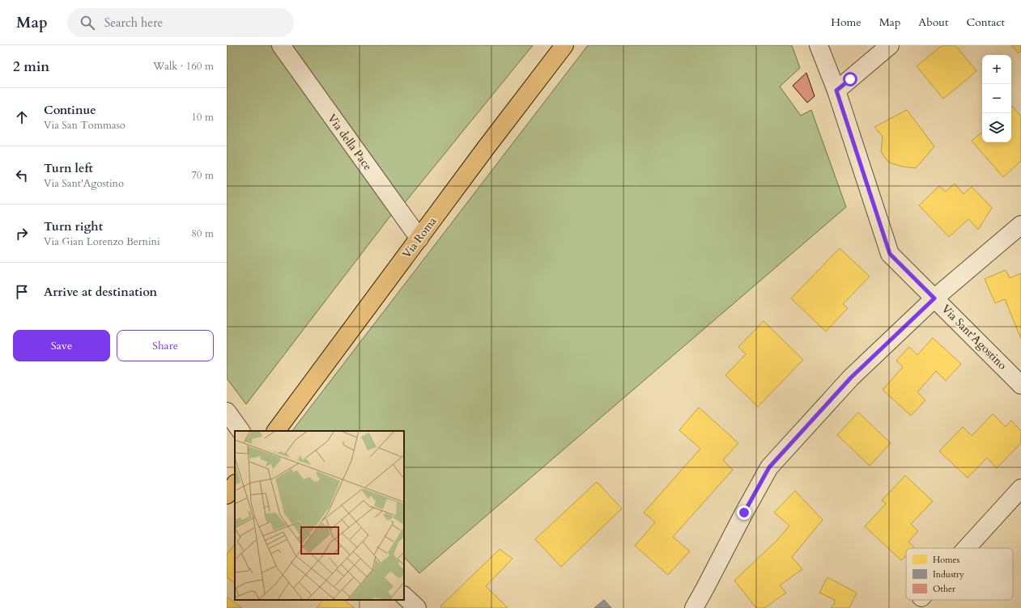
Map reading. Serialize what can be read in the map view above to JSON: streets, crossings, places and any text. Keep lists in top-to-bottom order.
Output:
{
  "streets": {
    "main road": ["Via Roma"],
    "street": ["Via della Pace", "Via Sant'Agostino"]
  },
  "crossings": [
    ["Via della Pace", "Via Roma"]
  ],
  "legend": ["Homes", "Industry", "Other"],
  "page": {
    "header": "Map",
    "search": "Search here",
    "nav": [
      "Home",
      "Map",
      "About",
      "Contact"
    ],
    "heading": ["2 min", "Walk · 160 m"],
    "map_buttons": ["+", "−"],
    "list": [
      ["Continue", "Via San Tommaso", "10 m"],
      ["Turn left", "Via Sant'Agostino", "70 m"],
      ["Turn right", "Via Gian Lorenzo Bernini", "80 m"],
      "Arrive at destination"
    ],
    "buttons": ["Save", "Share"]
  }
}
